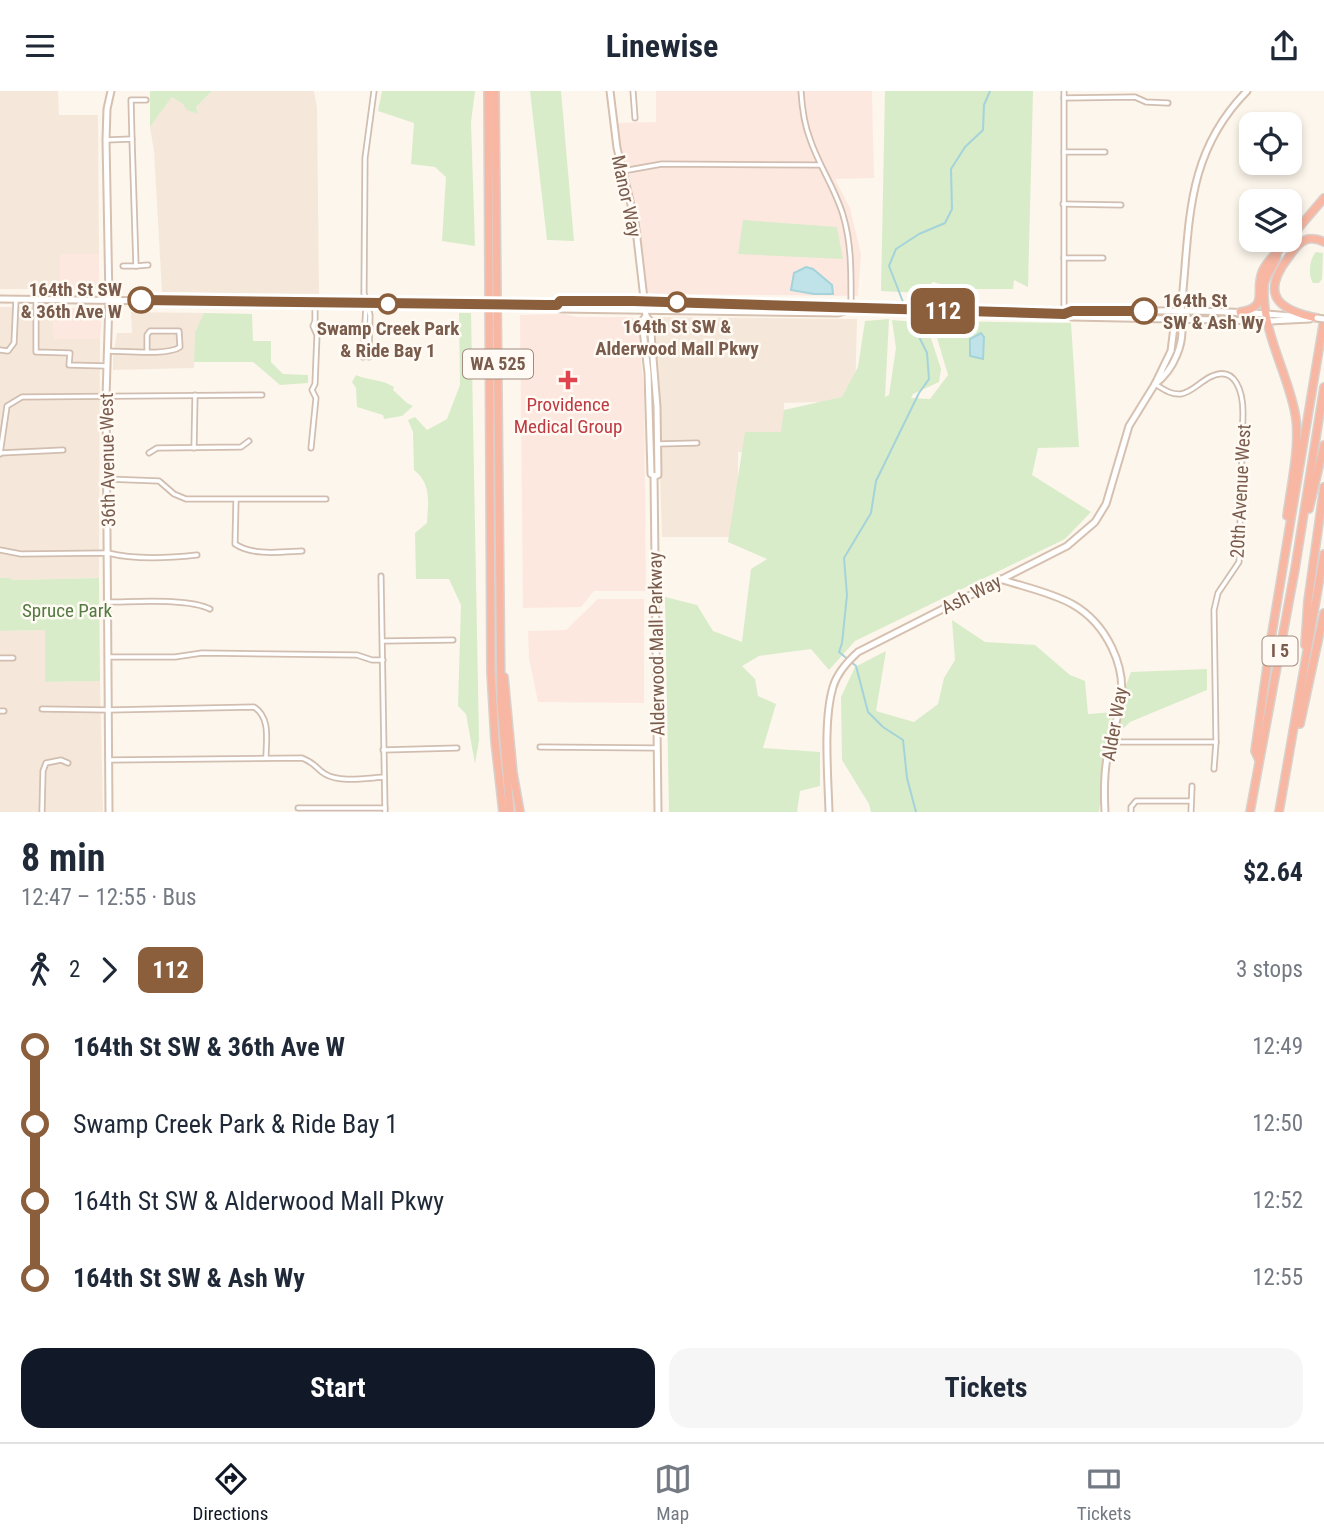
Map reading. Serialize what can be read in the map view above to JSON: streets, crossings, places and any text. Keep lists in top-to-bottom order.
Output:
{
  "streets": {
    "highway": ["WA 525", "I 5"],
    "main road": [
      "Manor Way",
      "36th Avenue West",
      "Ash Way",
      "Alderwood Mall Parkway",
      "Alder Way"
    ],
    "street": ["20th Avenue West"]
  },
  "crossings": [
    ["Manor Way", "Alderwood Mall Parkway"],
    ["20th Avenue West", "Ash Way"],
    ["Ash Way", "Alder Way"]
  ],
  "parks": ["Spruce Park"],
  "places": {
    "other": [
      "164th St SW & 36th Ave W",
      "164th St SW & Alderwood Mall Pkwy",
      "Swamp Creek Park & Ride Bay 1",
      "164th St SW & Ash Wy"
    ],
    "health": ["Providence Medical Group"]
  },
  "lines": ["bus line 112"],
  "page": {
    "header": "Linewise",
    "on_map": "112",
    "heading": ["8 min", "12:47 – 12:55 · Bus", "$2.64"],
    "legs": ["2", "112", "3 stops"],
    "list": [
      {
        "name": "164th St SW & 36th Ave W",
        "value": "12:49"
      },
      {
        "name": "Swamp Creek Park & Ride Bay 1",
        "value": "12:50"
      },
      {
        "name": "164th St SW & Alderwood Mall Pkwy",
        "value": "12:52"
      },
      {
        "name": "164th St SW & Ash Wy",
        "value": "12:55"
      }
    ],
    "buttons": ["Start", "Tickets"],
    "tabs": ["Directions", "Map", "Tickets"]
  }
}
